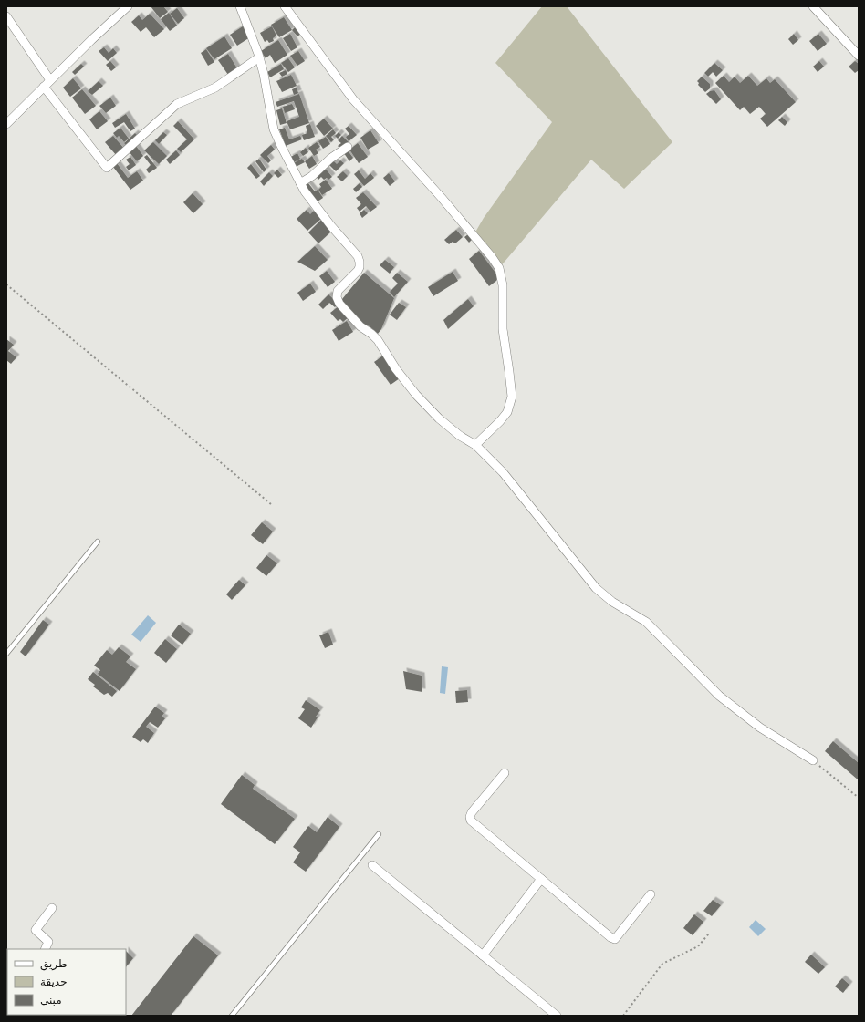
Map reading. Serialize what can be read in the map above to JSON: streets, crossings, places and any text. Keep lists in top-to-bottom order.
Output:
{
  "legend": ["طريق", "حديقة", "مبنى"]
}
